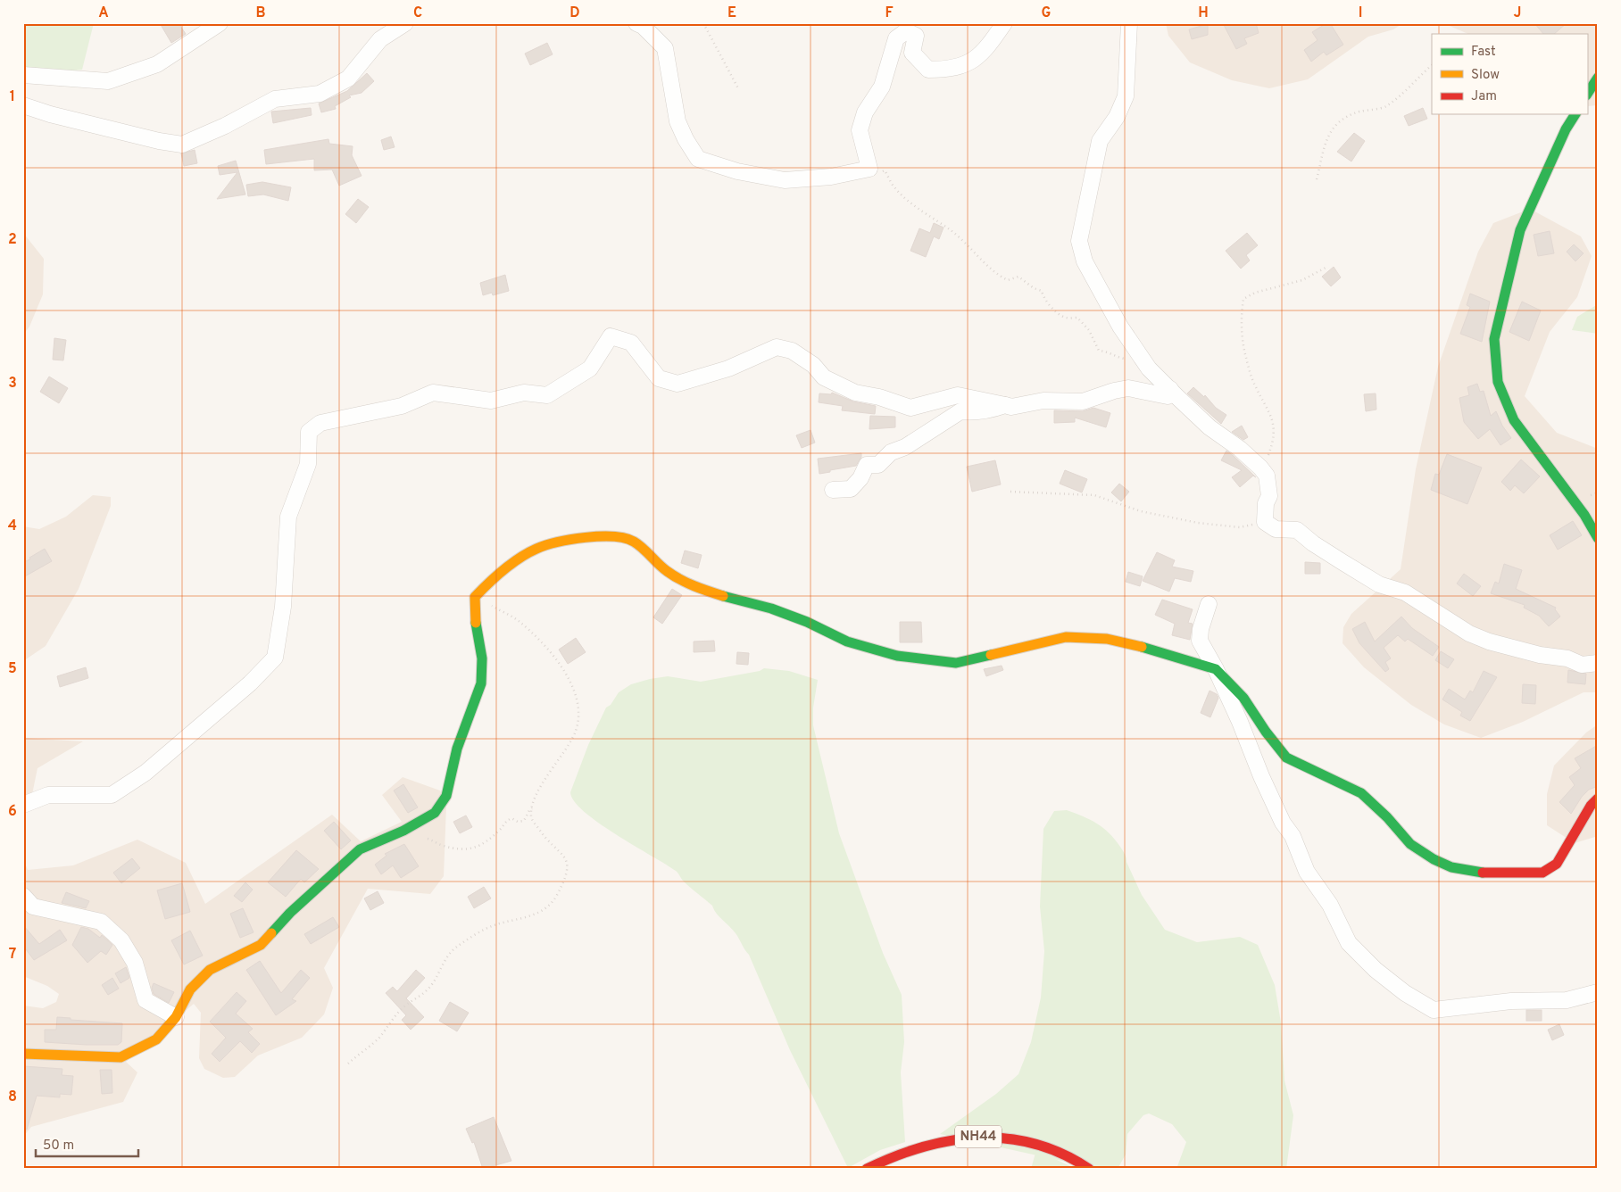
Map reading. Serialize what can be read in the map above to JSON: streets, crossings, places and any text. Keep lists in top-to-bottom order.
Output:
{
  "streets": {
    "main road": ["NH44"]
  },
  "legend": ["Fast", "Slow", "Jam"],
  "scale_bar": "50 m",
  "grid": {
    "columns": [
      "A",
      "B",
      "C",
      "D",
      "E",
      "F",
      "G",
      "H",
      "I",
      "J"
    ],
    "rows": [
      "1",
      "2",
      "3",
      "4",
      "5",
      "6",
      "7",
      "8"
    ]
  }
}
